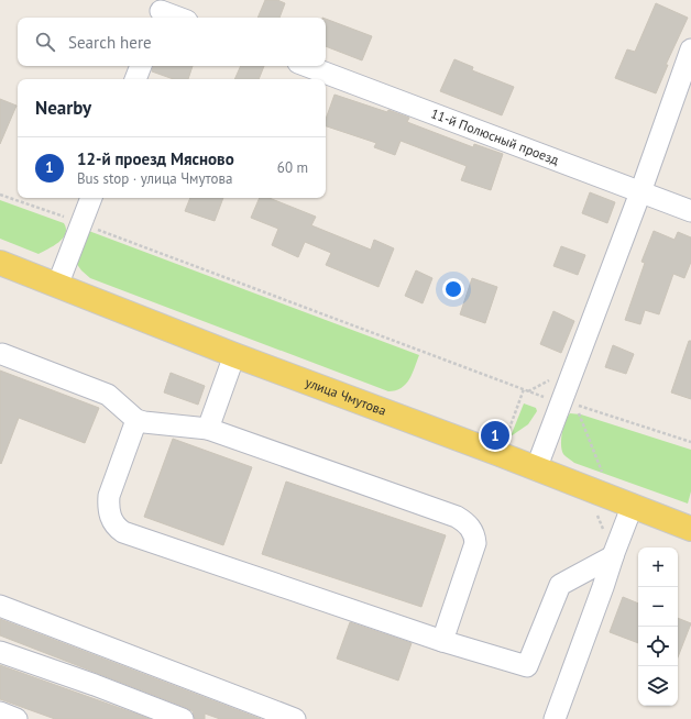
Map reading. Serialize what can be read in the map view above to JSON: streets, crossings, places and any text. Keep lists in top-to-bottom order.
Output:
{
  "streets": {
    "main road": ["улица Чмутова"],
    "street": ["11-й Полюсный проезд"]
  },
  "page": {
    "search": "Search here",
    "heading": "Nearby",
    "list": [
      {
        "mark": "1",
        "name": "12-й проезд Мясново",
        "note": "Bus stop · улица Чмутова",
        "value": "60 m"
      }
    ],
    "pins": "1",
    "map_buttons": ["+", "−"]
  }
}
